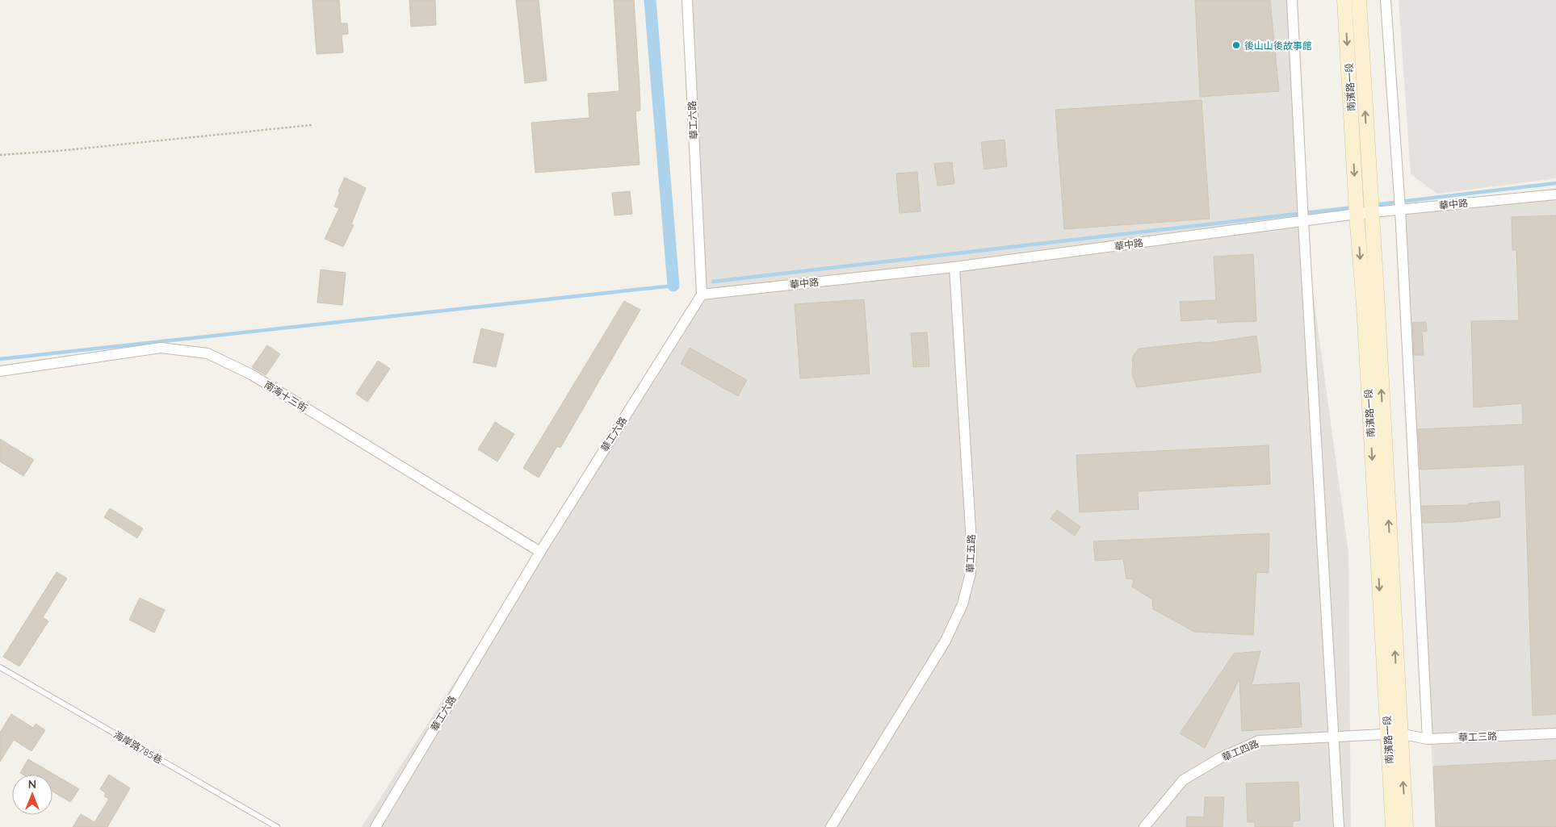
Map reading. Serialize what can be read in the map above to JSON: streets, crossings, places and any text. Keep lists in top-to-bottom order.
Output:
{
  "streets": {
    "main road": ["南濱路一段"],
    "street": [
      "華工六路",
      "華中路",
      "南海十三街",
      "華工五路",
      "華工三路",
      "華工四路"
    ],
    "lane": ["海岸路785巷"]
  },
  "crossings": [
    ["南濱路一段", "華中路"],
    ["南濱路一段", "華工三路"],
    ["南濱路一段", "華工四路"],
    ["華工六路", "華中路"],
    ["華工六路", "南海十三街"],
    ["華中路", "華工五路"],
    ["華工三路", "華工四路"]
  ],
  "places": ["後山山後故事館"],
  "north": "top"
}
